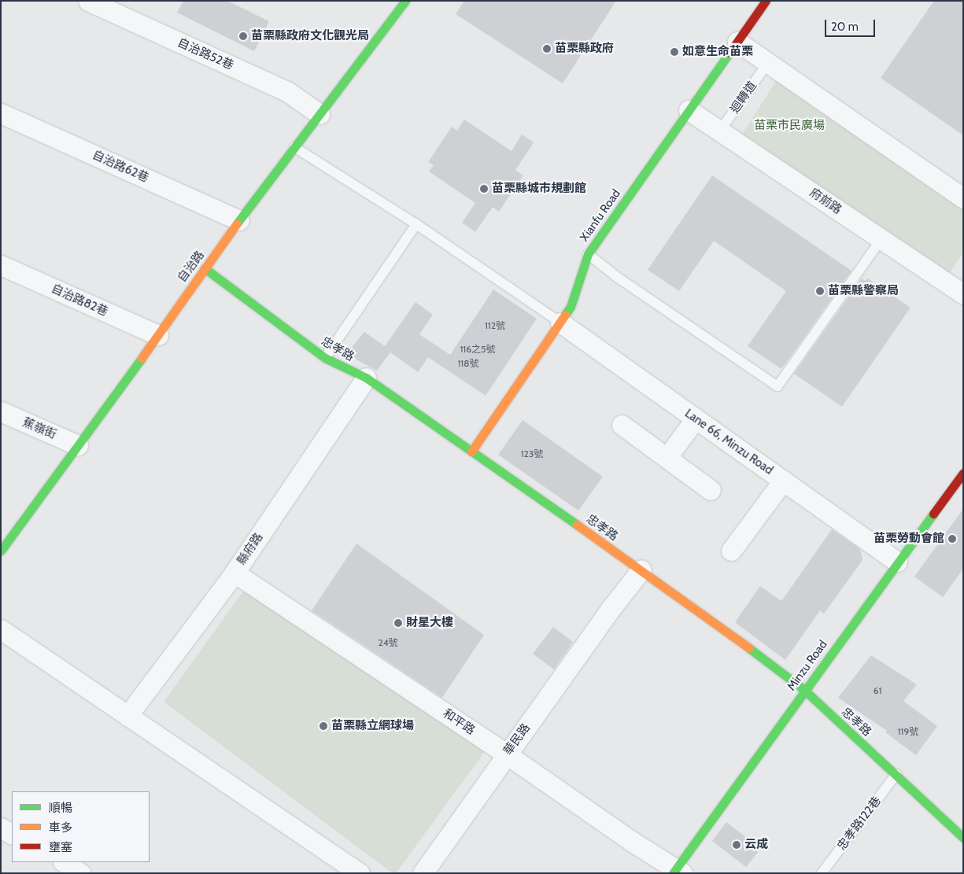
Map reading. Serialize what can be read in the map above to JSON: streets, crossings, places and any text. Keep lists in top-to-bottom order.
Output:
{
  "streets": {
    "street": [
      "自治路52巷",
      "自治路62巷",
      "府前路",
      "Xianfu Road",
      "自治路",
      "自治路82巷",
      "忠孝路",
      "蕉嶺街",
      "Lane 66, Minzu Road",
      "縣府路",
      "Minzu Road",
      "和平路",
      "華民路"
    ],
    "lane": ["迴轉道", "忠孝路122巷"]
  },
  "crossings": [
    ["自治路52巷", "自治路"],
    ["迴轉道", "府前路"],
    ["自治路62巷", "自治路"],
    ["府前路", "Xianfu Road"],
    ["Xianfu Road", "忠孝路"],
    ["Xianfu Road", "Lane 66, Minzu Road"],
    ["自治路", "自治路82巷"],
    ["自治路", "忠孝路"],
    ["自治路", "蕉嶺街"],
    ["忠孝路", "縣府路"],
    ["忠孝路", "Minzu Road"],
    ["忠孝路", "華民路"],
    ["忠孝路", "忠孝路122巷"],
    ["Lane 66, Minzu Road", "Minzu Road"],
    ["縣府路", "和平路"],
    ["Minzu Road", "和平路"],
    ["和平路", "華民路"]
  ],
  "parks": ["苗栗市民廣場"],
  "places": [
    "苗栗縣政府文化觀光局",
    "苗栗縣政府",
    "如意生命苗栗",
    "苗栗縣城市規劃館",
    "苗栗縣警察局",
    "苗栗勞動會館",
    "財星大樓",
    "苗栗縣立網球場",
    "云成"
  ],
  "house_numbers": [
    "112號",
    "116之5號",
    "118號",
    "123號",
    "24號",
    "61",
    "119號"
  ],
  "legend": ["順暢", "車多", "壅塞"],
  "scale_bar": "20 m"
}
